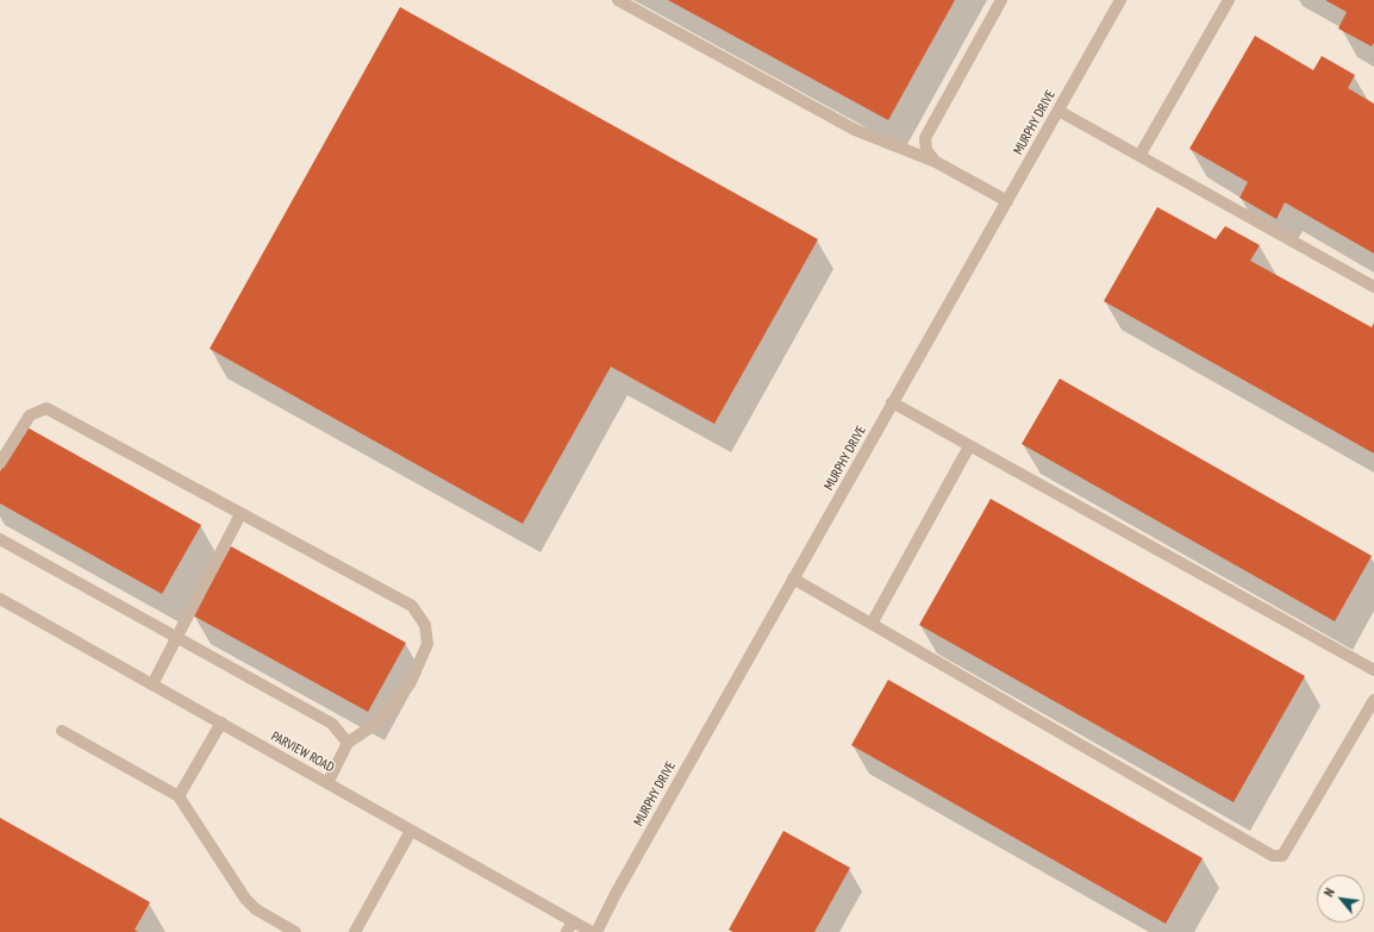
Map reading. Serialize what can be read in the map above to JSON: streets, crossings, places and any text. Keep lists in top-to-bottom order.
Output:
{
  "streets": {
    "street": ["MURPHY DRIVE", "PARVIEW ROAD"]
  },
  "north": "top left"
}
